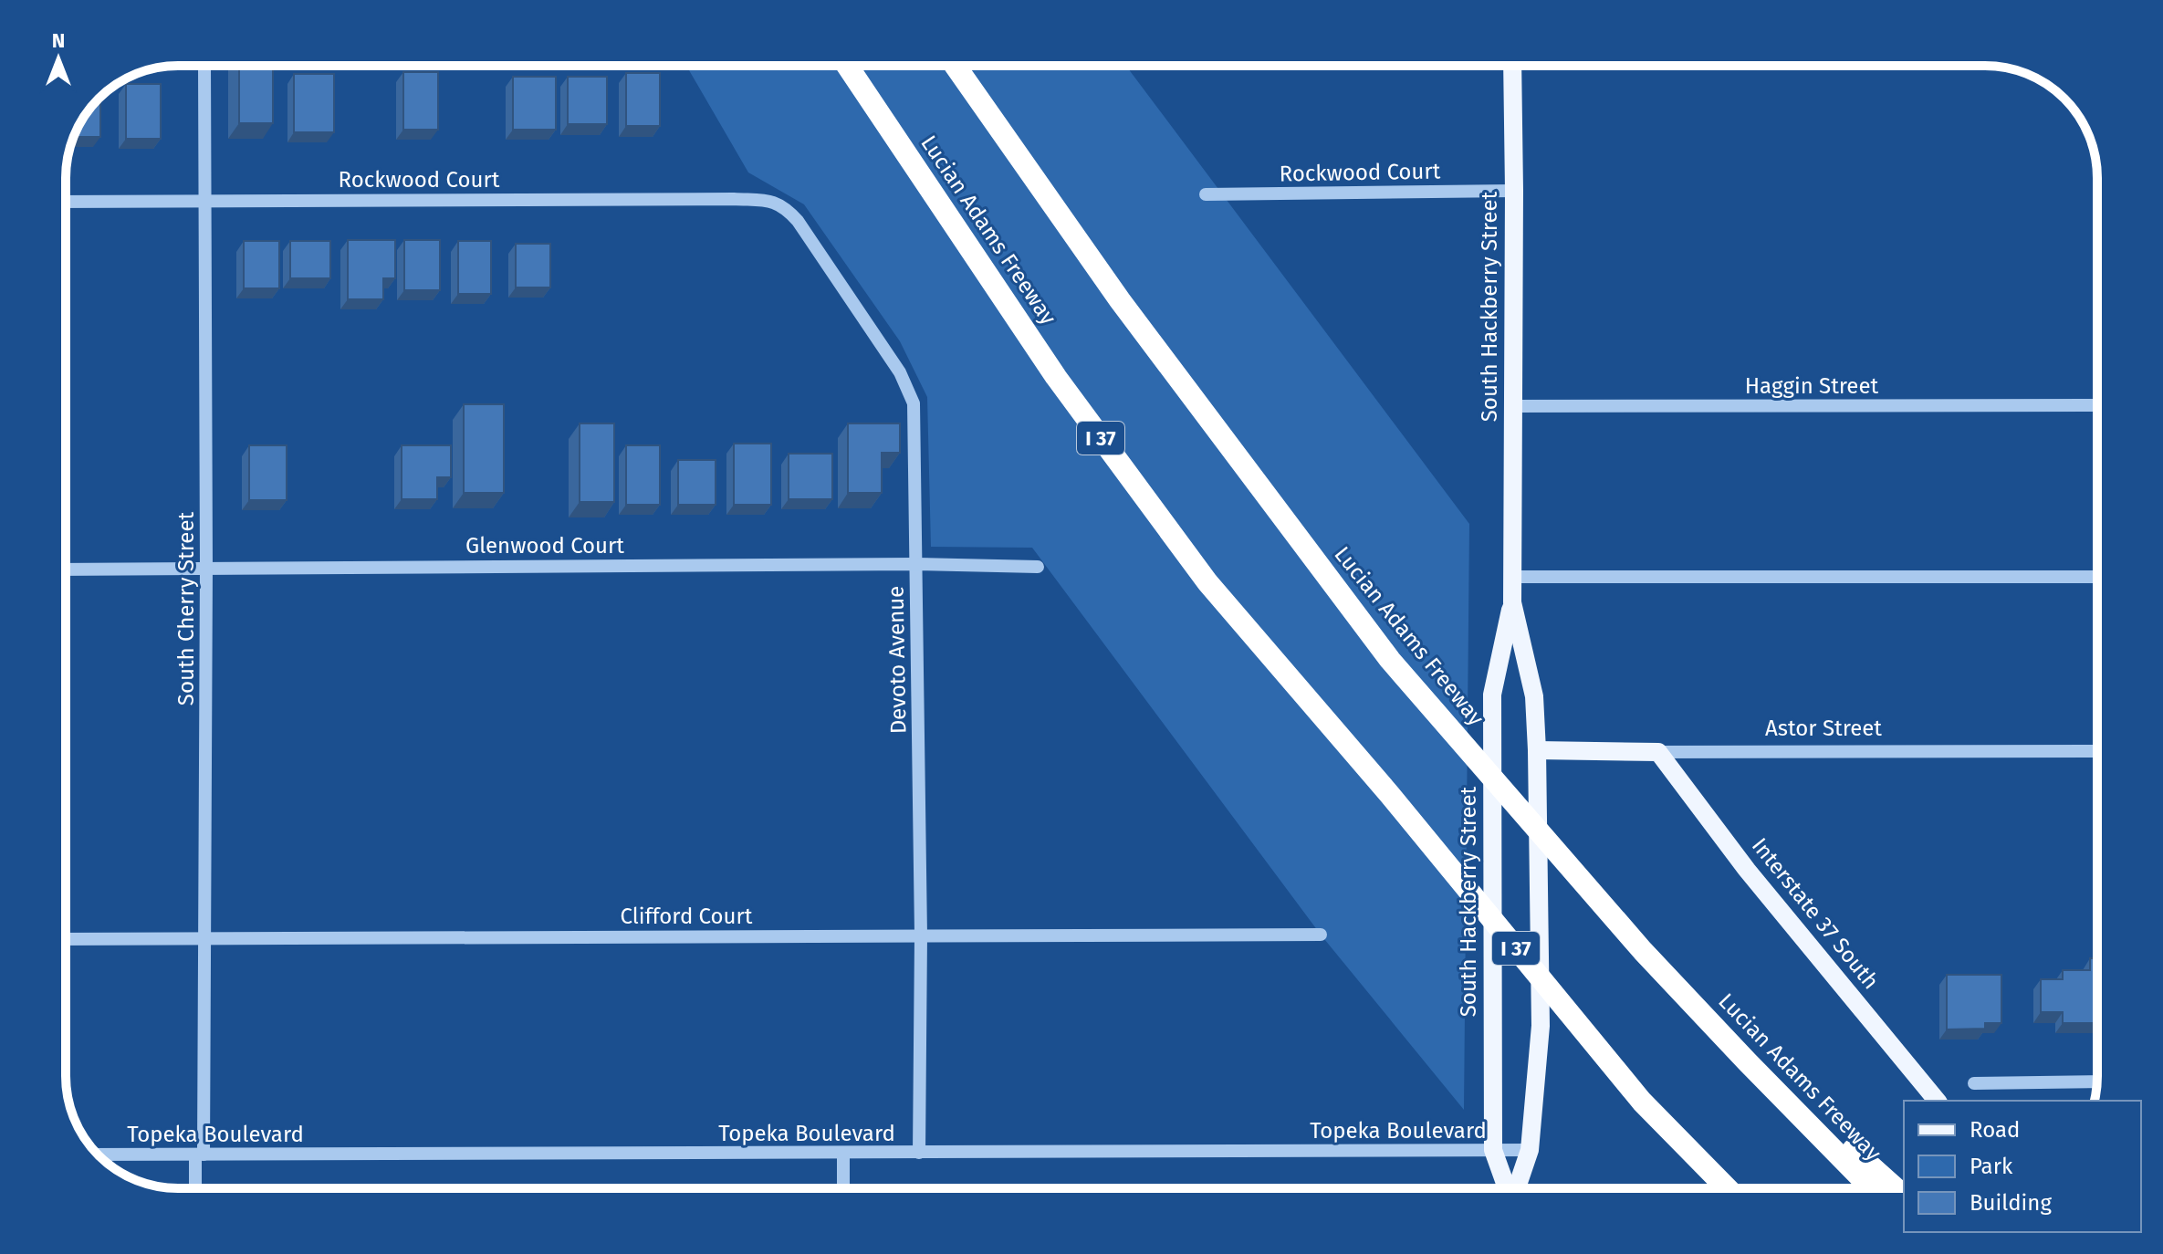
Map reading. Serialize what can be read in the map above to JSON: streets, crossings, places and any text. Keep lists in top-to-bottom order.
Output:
{
  "streets": {
    "highway": ["Lucian Adams Freeway", "I 37"],
    "main road": ["South Hackberry Street", "Astor Street", "Interstate 37 South"],
    "street": [
      "Rockwood Court",
      "Haggin Street",
      "Glenwood Court",
      "South Cherry Street",
      "Devoto Avenue",
      "Clifford Court",
      "Topeka Boulevard"
    ]
  },
  "crossings": [
    ["Rockwood Court", "South Hackberry Street"],
    ["Rockwood Court", "South Cherry Street"],
    ["Rockwood Court", "Devoto Avenue"],
    ["South Hackberry Street", "Haggin Street"],
    ["South Hackberry Street", "Astor Street"],
    ["South Hackberry Street", "Topeka Boulevard"],
    ["Glenwood Court", "South Cherry Street"],
    ["Glenwood Court", "Devoto Avenue"],
    ["South Cherry Street", "Clifford Court"],
    ["South Cherry Street", "Topeka Boulevard"],
    ["Devoto Avenue", "Clifford Court"],
    ["Devoto Avenue", "Topeka Boulevard"],
    ["Astor Street", "Interstate 37 South"]
  ],
  "legend": ["Road", "Park", "Building"],
  "north": "top"
}
